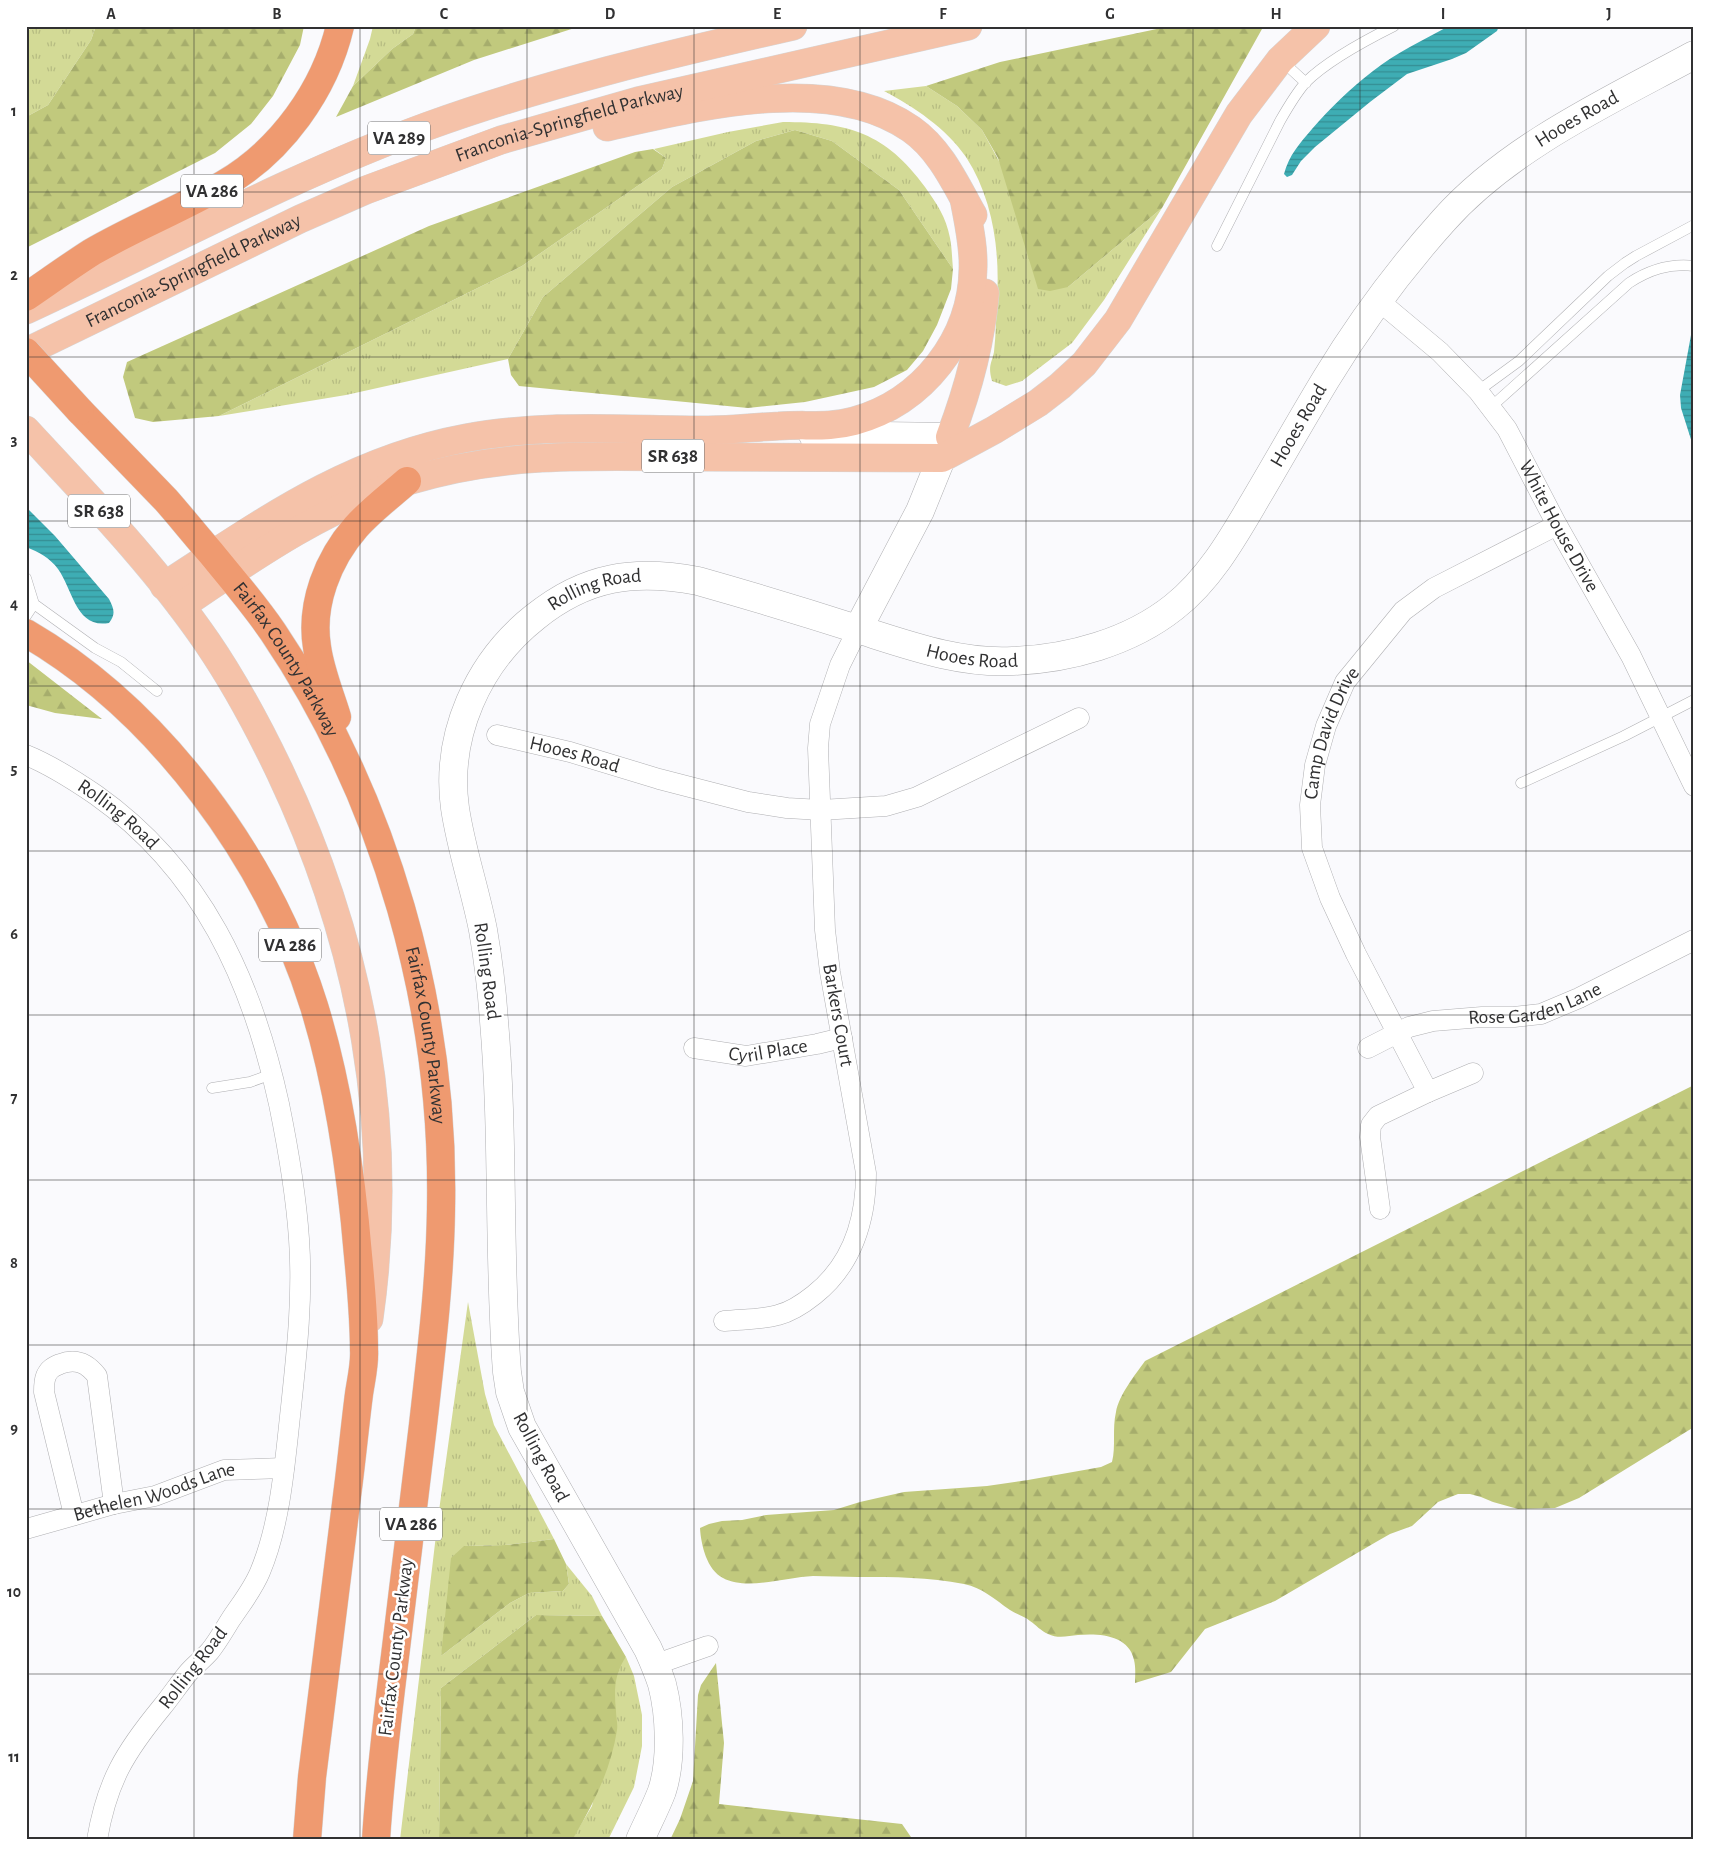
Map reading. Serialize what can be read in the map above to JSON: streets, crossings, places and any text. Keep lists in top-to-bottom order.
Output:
{
  "streets": {
    "highway": ["VA 286", "Fairfax County Parkway"],
    "main road": ["Franconia-Springfield Parkway", "VA 289", "SR 638"],
    "street": [
      "Hooes Road",
      "White House Drive",
      "Rolling Road",
      "Camp David Drive",
      "Rose Garden Lane",
      "Barkers Court",
      "Cyril Place",
      "Bethelen Woods Lane"
    ]
  },
  "crossings": [
    ["Hooes Road", "White House Drive"],
    ["Hooes Road", "Rolling Road"],
    ["Hooes Road", "Barkers Court"],
    ["Franconia-Springfield Parkway", "Fairfax County Parkway"],
    ["SR 638", "Fairfax County Parkway"],
    ["White House Drive", "Camp David Drive"],
    ["Rolling Road", "Barkers Court"],
    ["Rolling Road", "Bethelen Woods Lane"],
    ["Camp David Drive", "Rose Garden Lane"],
    ["Barkers Court", "Cyril Place"]
  ],
  "grid": {
    "columns": [
      "A",
      "B",
      "C",
      "D",
      "E",
      "F",
      "G",
      "H",
      "I",
      "J"
    ],
    "rows": [
      "1",
      "2",
      "3",
      "4",
      "5",
      "6",
      "7",
      "8",
      "9",
      "10",
      "11"
    ]
  }
}
